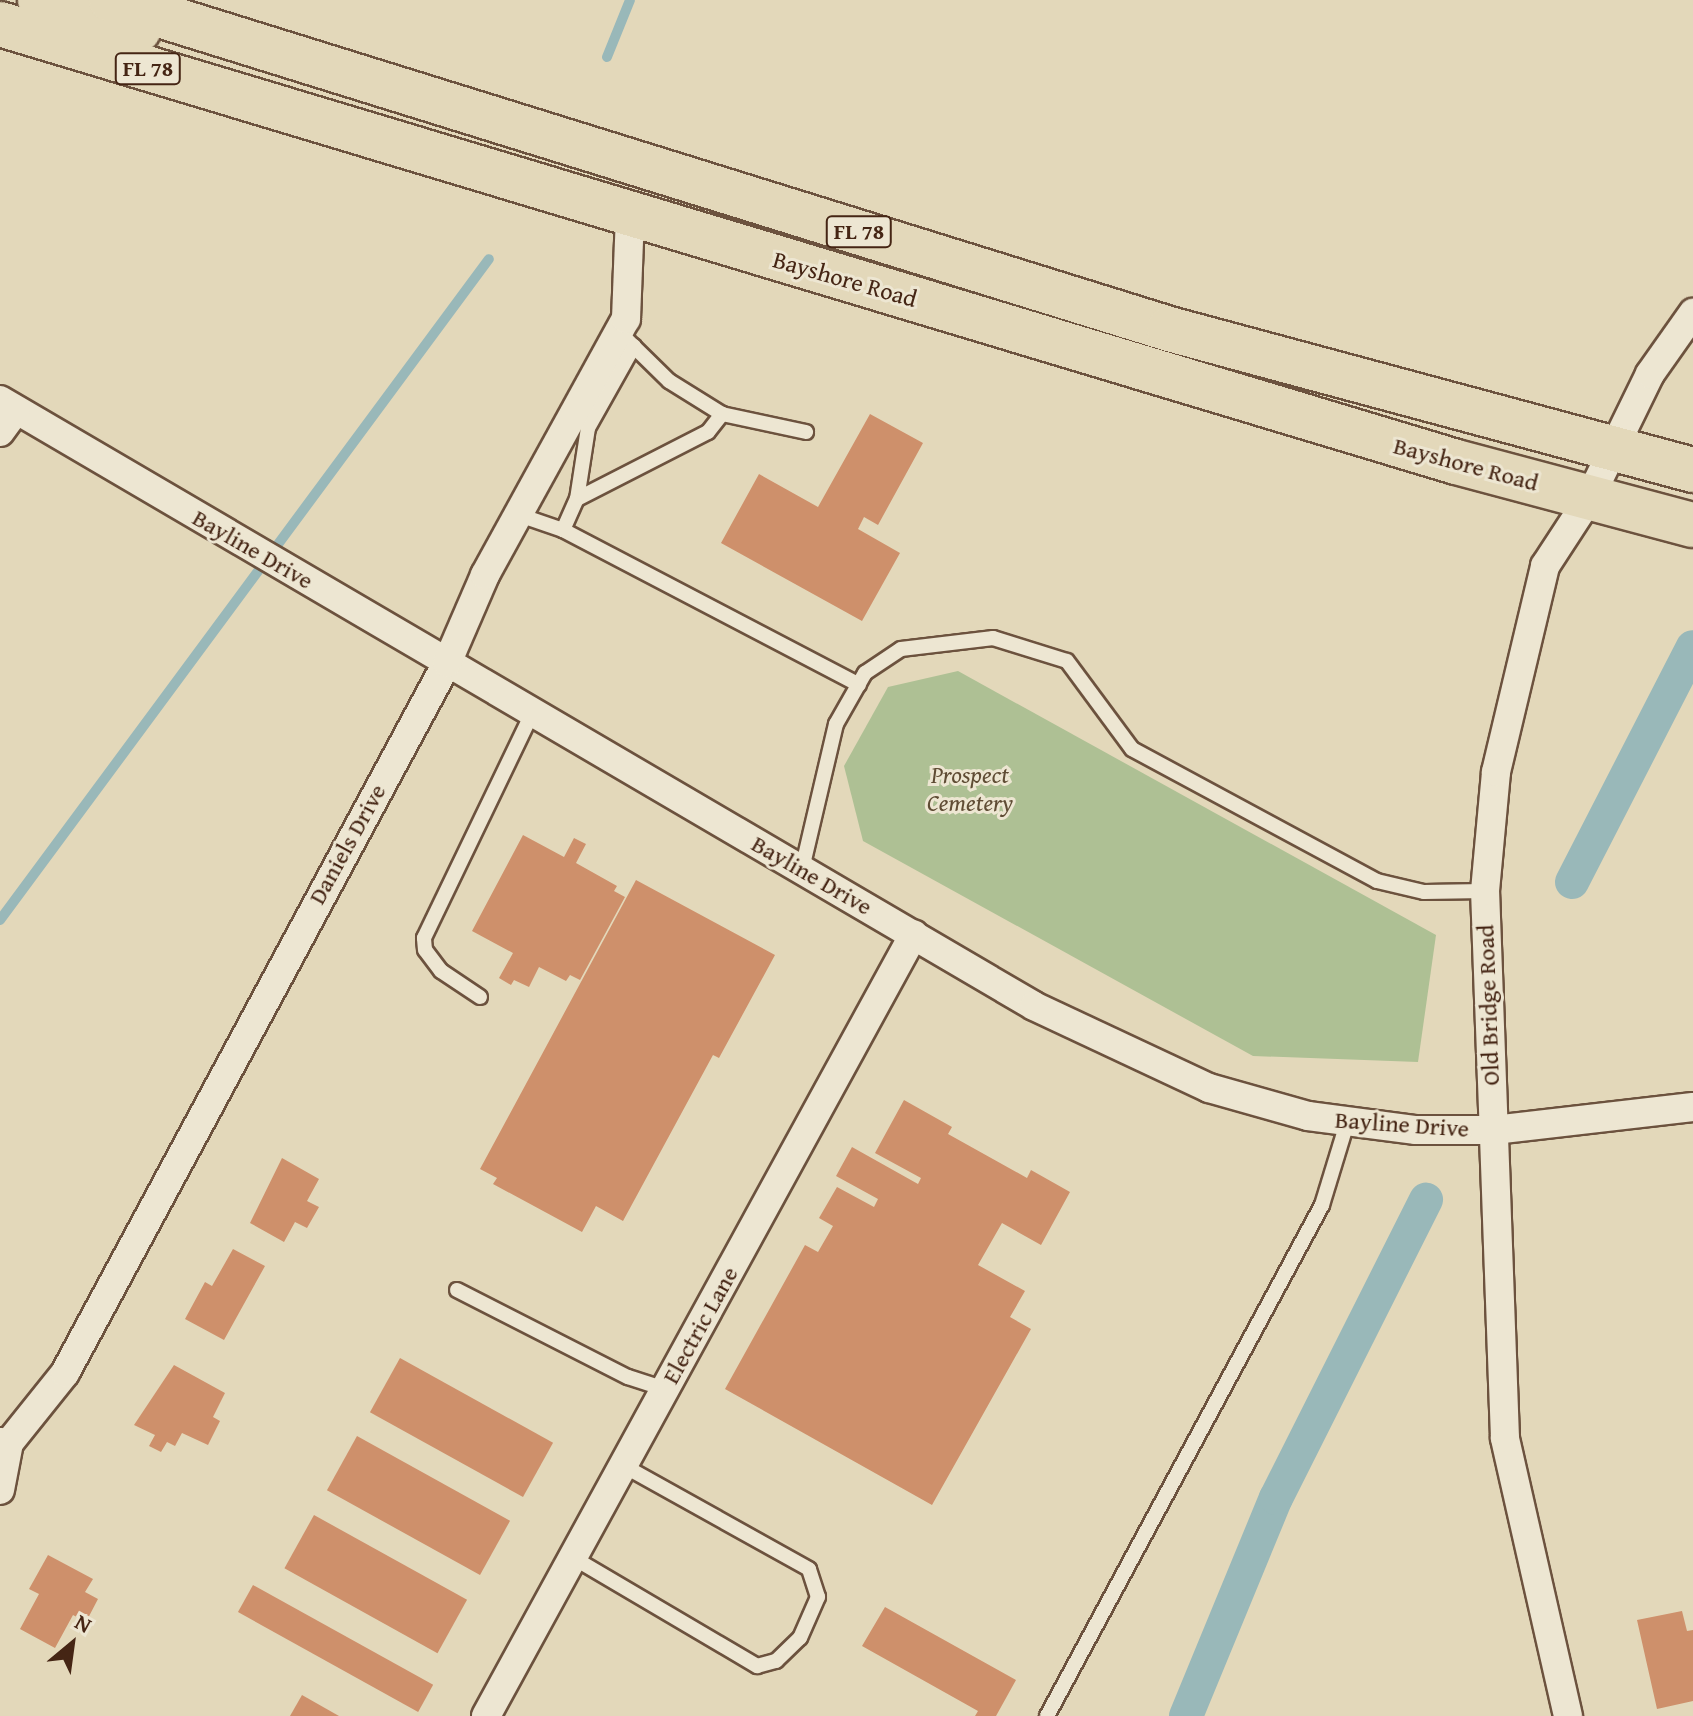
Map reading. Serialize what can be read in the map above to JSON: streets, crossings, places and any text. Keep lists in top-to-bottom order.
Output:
{
  "streets": {
    "main road": ["FL 78", "Bayshore Road"],
    "street": [
      "Bayline Drive",
      "Daniels Drive",
      "Old Bridge Road",
      "Electric Lane"
    ]
  },
  "crossings": [
    ["Bayshore Road", "Daniels Drive"],
    ["Bayshore Road", "Old Bridge Road"],
    ["Bayline Drive", "Daniels Drive"],
    ["Bayline Drive", "Old Bridge Road"],
    ["Bayline Drive", "Electric Lane"]
  ],
  "parks": ["Prospect Cemetery"],
  "north": "top right"
}
